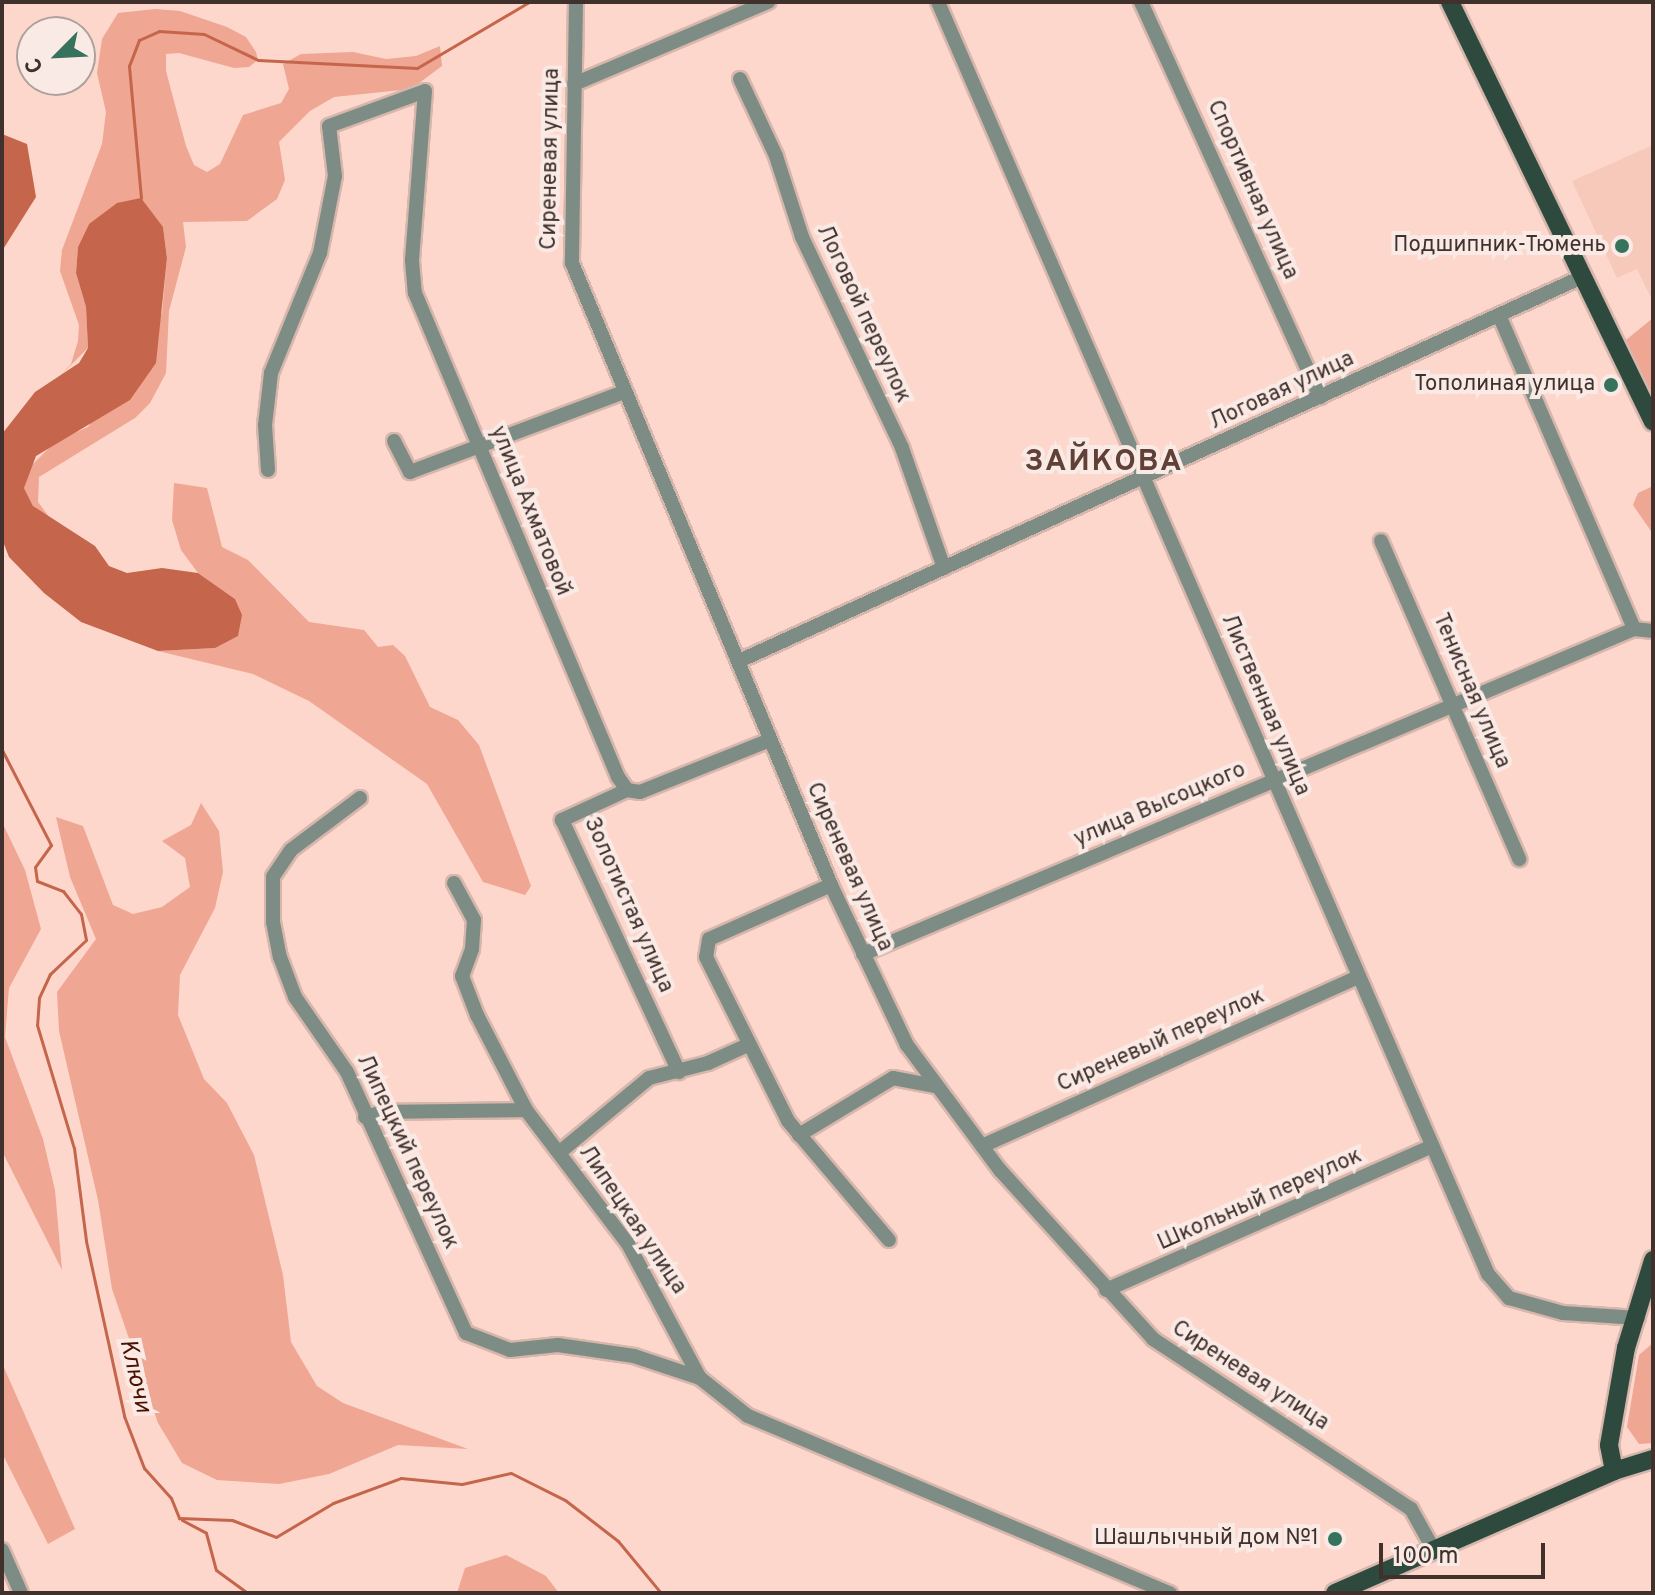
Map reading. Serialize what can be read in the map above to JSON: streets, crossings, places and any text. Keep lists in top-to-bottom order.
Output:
{
  "streets": {
    "street": [
      "Сиреневая улица",
      "Спортивная улица",
      "Логовой переулок",
      "Логовая улица",
      "улица Ахматовой",
      "Тенисная улица",
      "Лиственная улица",
      "улица Высоцкого",
      "Золотистая улица",
      "Сиреневый переулок",
      "Липецкий переулок",
      "Школьный переулок",
      "Липецкая улица"
    ]
  },
  "crossings": [
    ["Сиреневая улица", "Логовая улица"],
    ["Сиреневая улица", "улица Высоцкого"],
    ["Сиреневая улица", "Сиреневый переулок"],
    ["Сиреневая улица", "Школьный переулок"],
    ["Спортивная улица", "Логовая улица"],
    ["Логовой переулок", "Логовая улица"],
    ["Логовая улица", "Лиственная улица"],
    ["улица Ахматовой", "Золотистая улица"],
    ["Тенисная улица", "улица Высоцкого"],
    ["Лиственная улица", "улица Высоцкого"],
    ["Лиственная улица", "Сиреневый переулок"],
    ["Лиственная улица", "Школьный переулок"],
    ["Липецкий переулок", "Липецкая улица"]
  ],
  "districts": ["ЗАЙКОВА"],
  "water": ["Ключи"],
  "places": ["Подшипник-Тюмень", "Тополиная улица", "Шашлычный дом №1"],
  "scale_bar": "100 m",
  "north": "bottom left"
}
